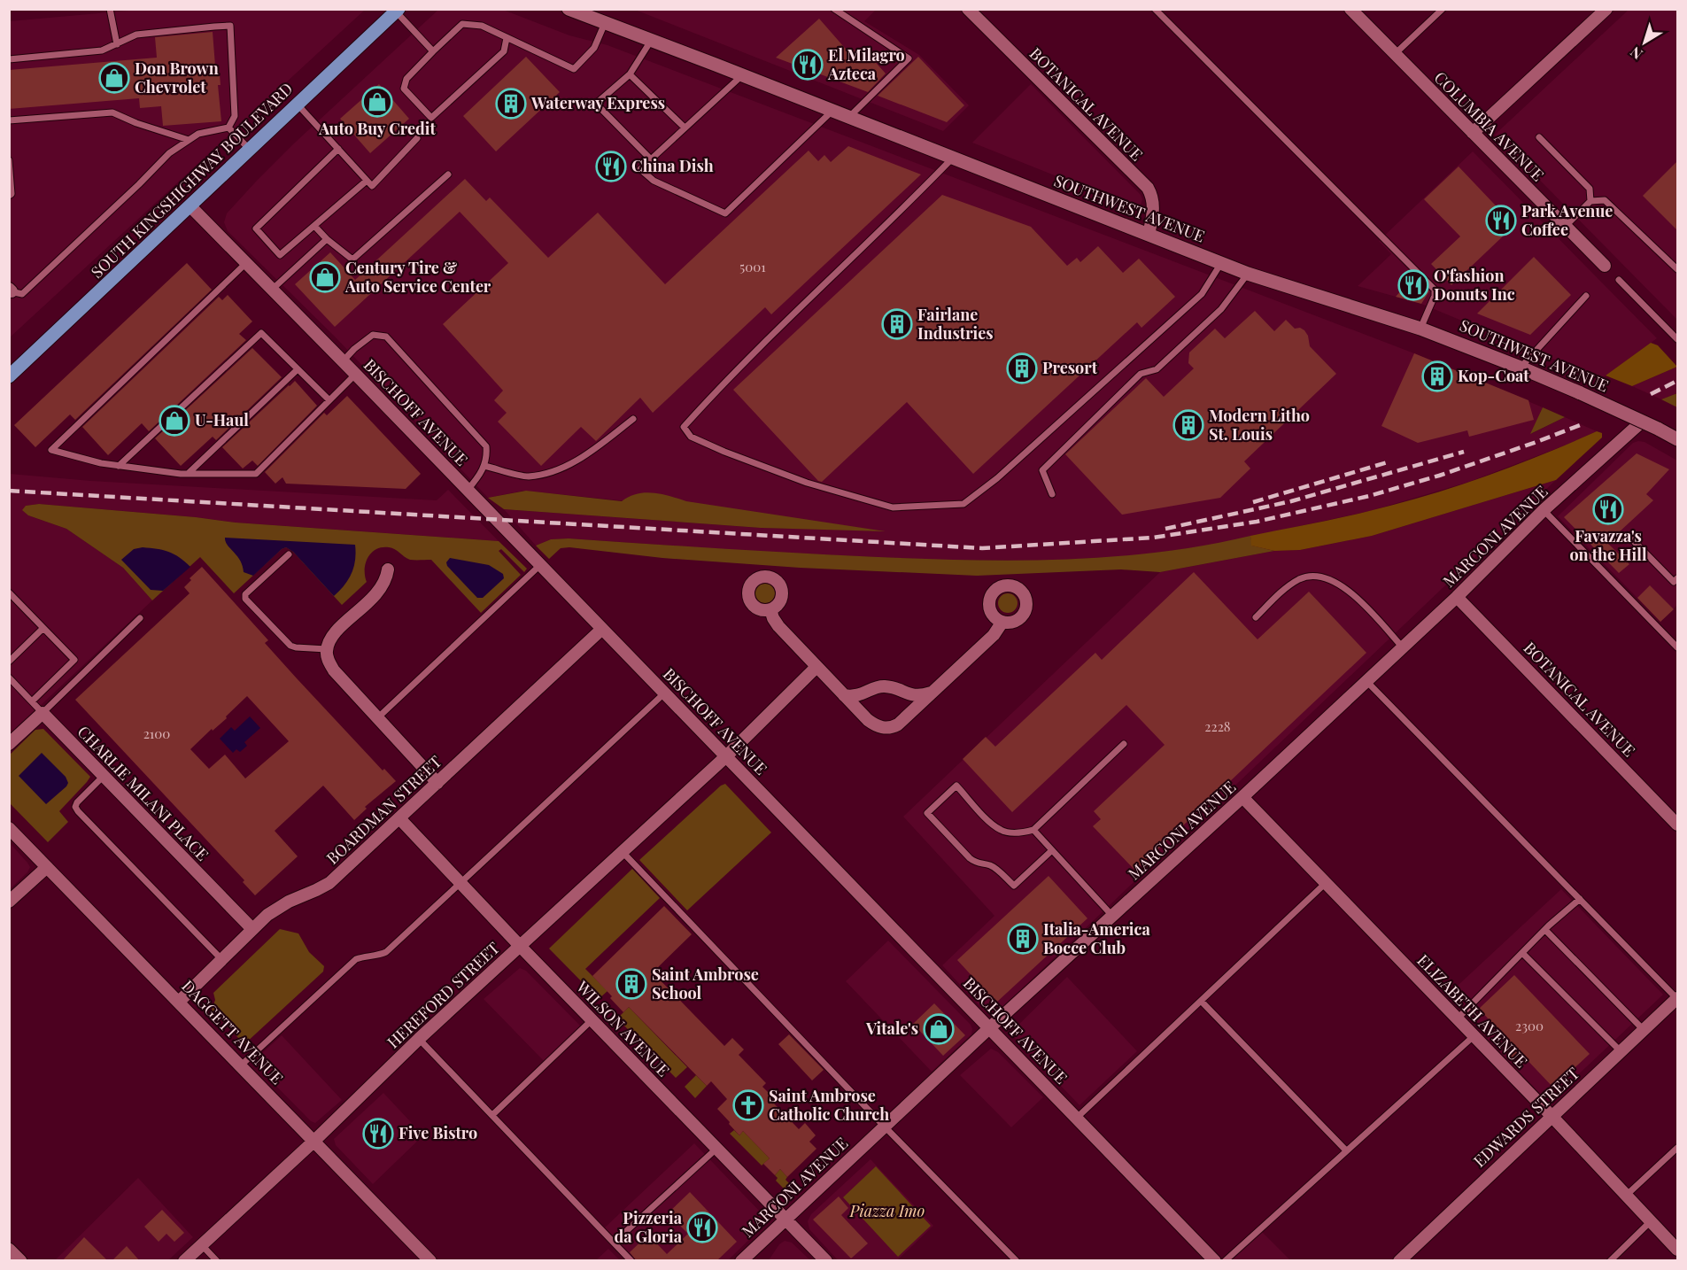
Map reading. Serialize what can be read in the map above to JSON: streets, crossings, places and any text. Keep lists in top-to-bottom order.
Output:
{
  "streets": {
    "main road": ["SOUTH KINGSHIGHWAY BOULEVARD"],
    "street": [
      "BOTANICAL AVENUE",
      "COLUMBIA AVENUE",
      "SOUTHWEST AVENUE",
      "BISCHOFF AVENUE",
      "MARCONI AVENUE",
      "CHARLIE MILANI PLACE",
      "BOARDMAN STREET",
      "HEREFORD STREET",
      "ELIZABETH AVENUE",
      "WILSON AVENUE",
      "DAGGETT AVENUE",
      "EDWARDS STREET"
    ]
  },
  "crossings": [
    ["BOTANICAL AVENUE", "SOUTHWEST AVENUE"],
    ["BOTANICAL AVENUE", "MARCONI AVENUE"],
    ["SOUTH KINGSHIGHWAY BOULEVARD", "BISCHOFF AVENUE"],
    ["SOUTHWEST AVENUE", "MARCONI AVENUE"],
    ["BISCHOFF AVENUE", "MARCONI AVENUE"],
    ["BISCHOFF AVENUE", "BOARDMAN STREET"],
    ["BISCHOFF AVENUE", "HEREFORD STREET"],
    ["MARCONI AVENUE", "ELIZABETH AVENUE"],
    ["MARCONI AVENUE", "WILSON AVENUE"],
    ["CHARLIE MILANI PLACE", "BOARDMAN STREET"],
    ["BOARDMAN STREET", "WILSON AVENUE"],
    ["BOARDMAN STREET", "DAGGETT AVENUE"],
    ["HEREFORD STREET", "WILSON AVENUE"],
    ["HEREFORD STREET", "DAGGETT AVENUE"],
    ["ELIZABETH AVENUE", "EDWARDS STREET"]
  ],
  "parks": ["Piazza Imo"],
  "places": {
    "restaurant": [
      "El Milagro Azteca",
      "China Dish",
      "Park Avenue Coffee",
      "O'fashion Donuts Inc",
      "Favazza's on the Hill",
      "Five Bistro",
      "Pizzeria da Gloria"
    ],
    "shop": [
      "Don Brown Chevrolet",
      "Auto Buy Credit",
      "Century Tire & Auto Service Center",
      "U-Haul",
      "Vitale's"
    ],
    "building": [
      "Waterway Express",
      "Fairlane Industries",
      "Presort",
      "Kop-Coat",
      "Modern Litho St. Louis",
      "Italia-America Bocce Club",
      "Saint Ambrose School"
    ],
    "church": ["Saint Ambrose Catholic Church"]
  },
  "house_numbers": [
    "5001",
    "2228",
    "2100",
    "2300"
  ],
  "north": "bottom left"
}
